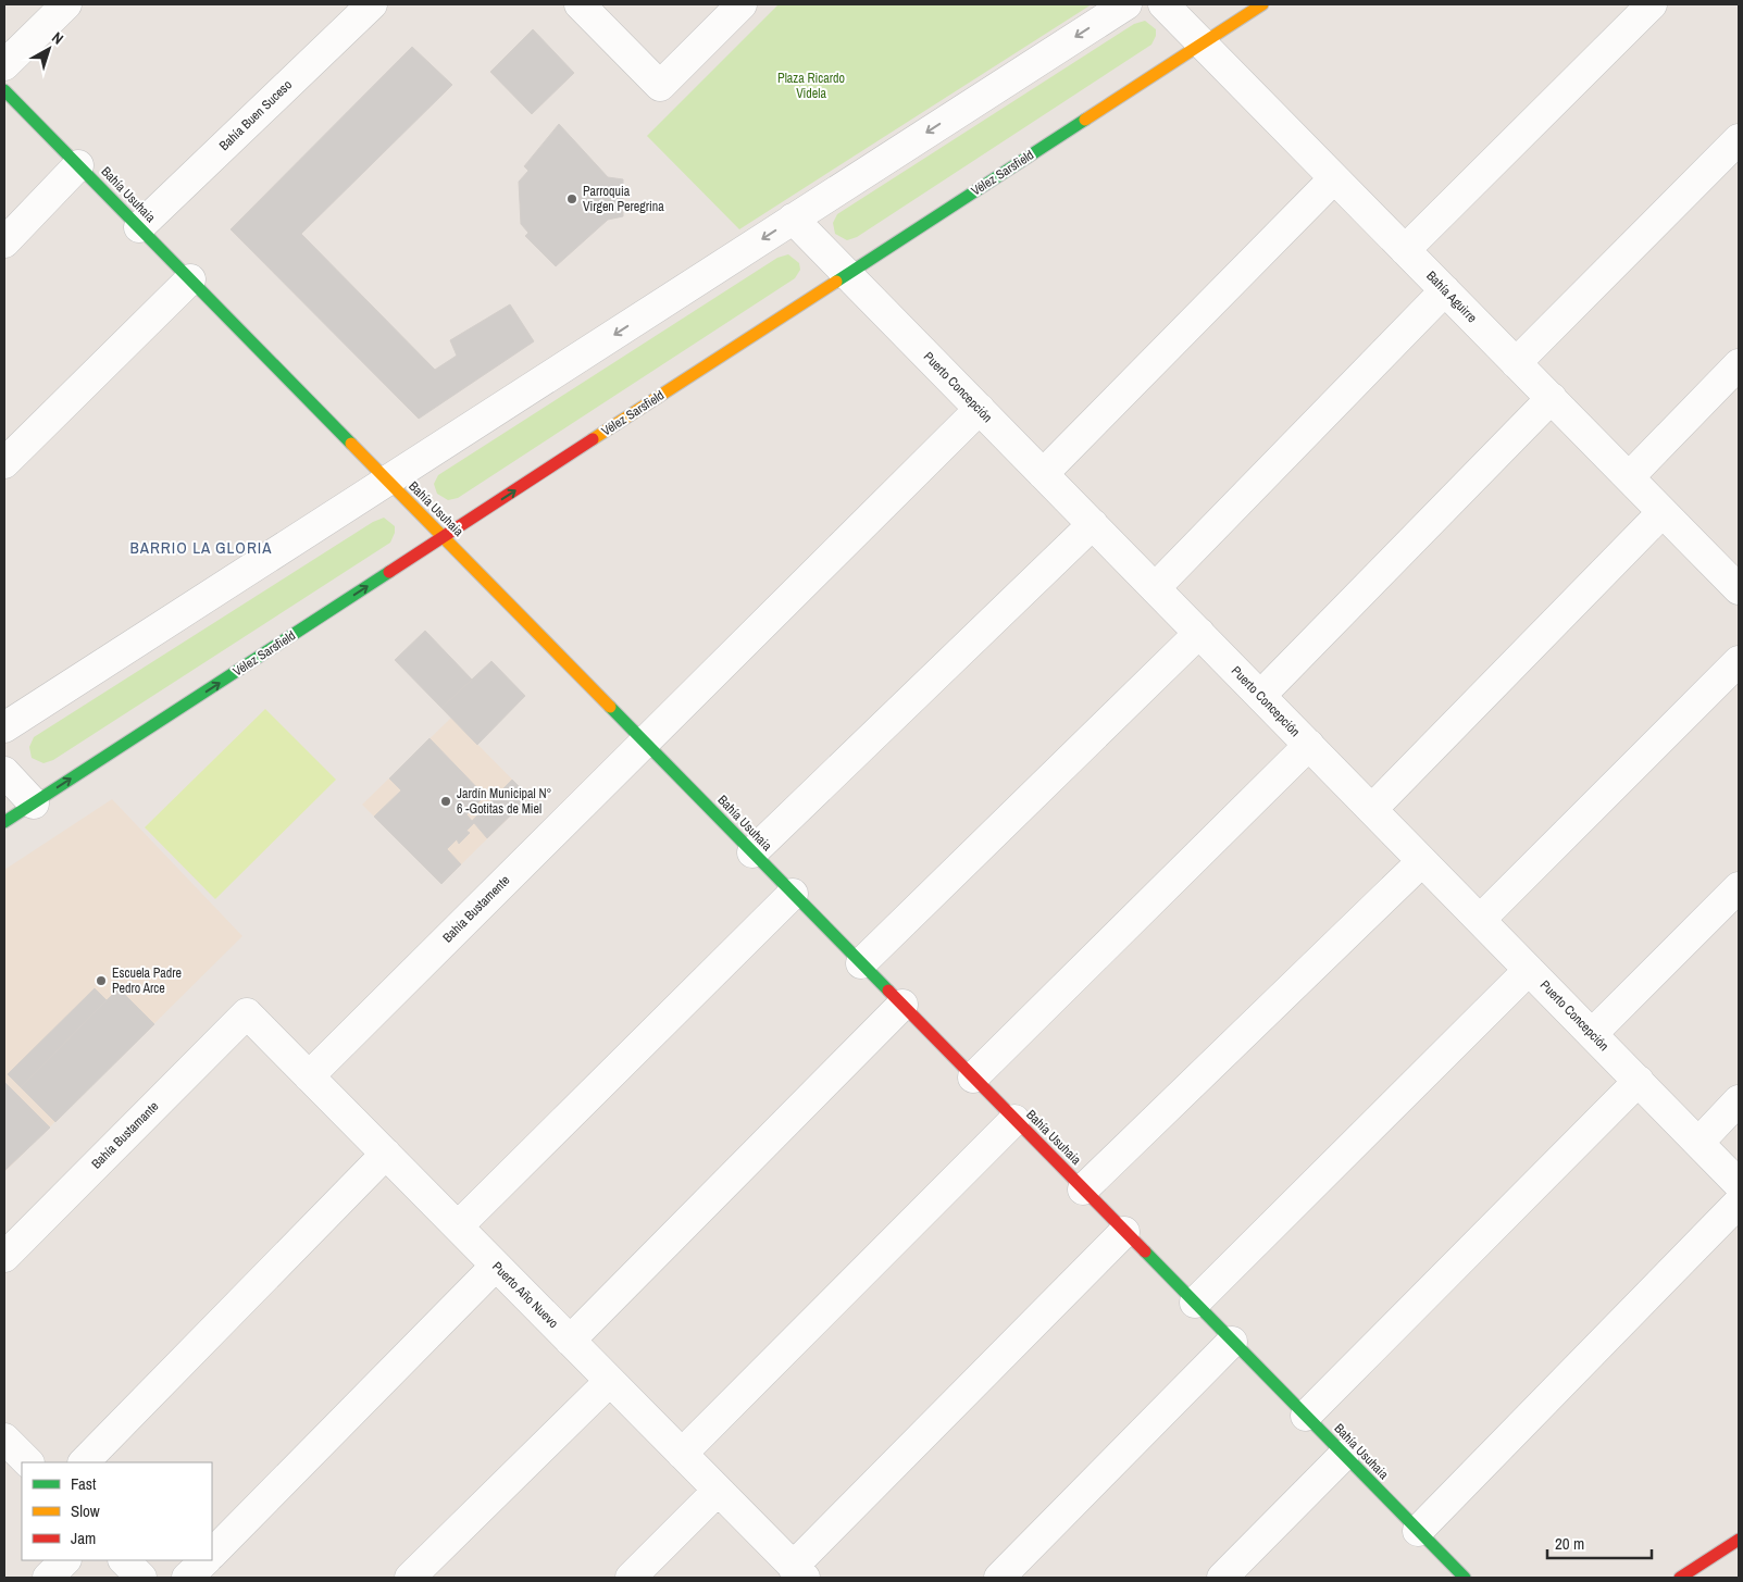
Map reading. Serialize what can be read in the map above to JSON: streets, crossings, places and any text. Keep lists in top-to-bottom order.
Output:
{
  "streets": {
    "street": [
      "Bahía Buen Suceso",
      "Vélez Sarsfield",
      "Bahía Usuhaia",
      "Bahía Aguirre",
      "Puerto Concepción",
      "Bahía Bustamente",
      "Bahía Bustamante",
      "Puerto Año Nuevo"
    ]
  },
  "crossings": [
    ["Bahía Buen Suceso", "Bahía Usuhaia"],
    ["Vélez Sarsfield", "Bahía Usuhaia"],
    ["Vélez Sarsfield", "Bahía Aguirre"],
    ["Vélez Sarsfield", "Puerto Concepción"],
    ["Bahía Usuhaia", "Bahía Bustamente"],
    ["Puerto Concepción", "Bahía Bustamente"],
    ["Bahía Bustamente", "Puerto Año Nuevo"],
    ["Bahía Bustamante", "Puerto Año Nuevo"]
  ],
  "districts": ["BARRIO LA GLORIA"],
  "parks": ["Plaza Ricardo Videla"],
  "places": ["Parroquia Virgen Peregrina", "Jardín Municipal N° 6 -Gotitas de Miel", "Escuela Padre Pedro Arce"],
  "legend": ["Fast", "Slow", "Jam"],
  "scale_bar": "20 m",
  "north": "top right"
}
